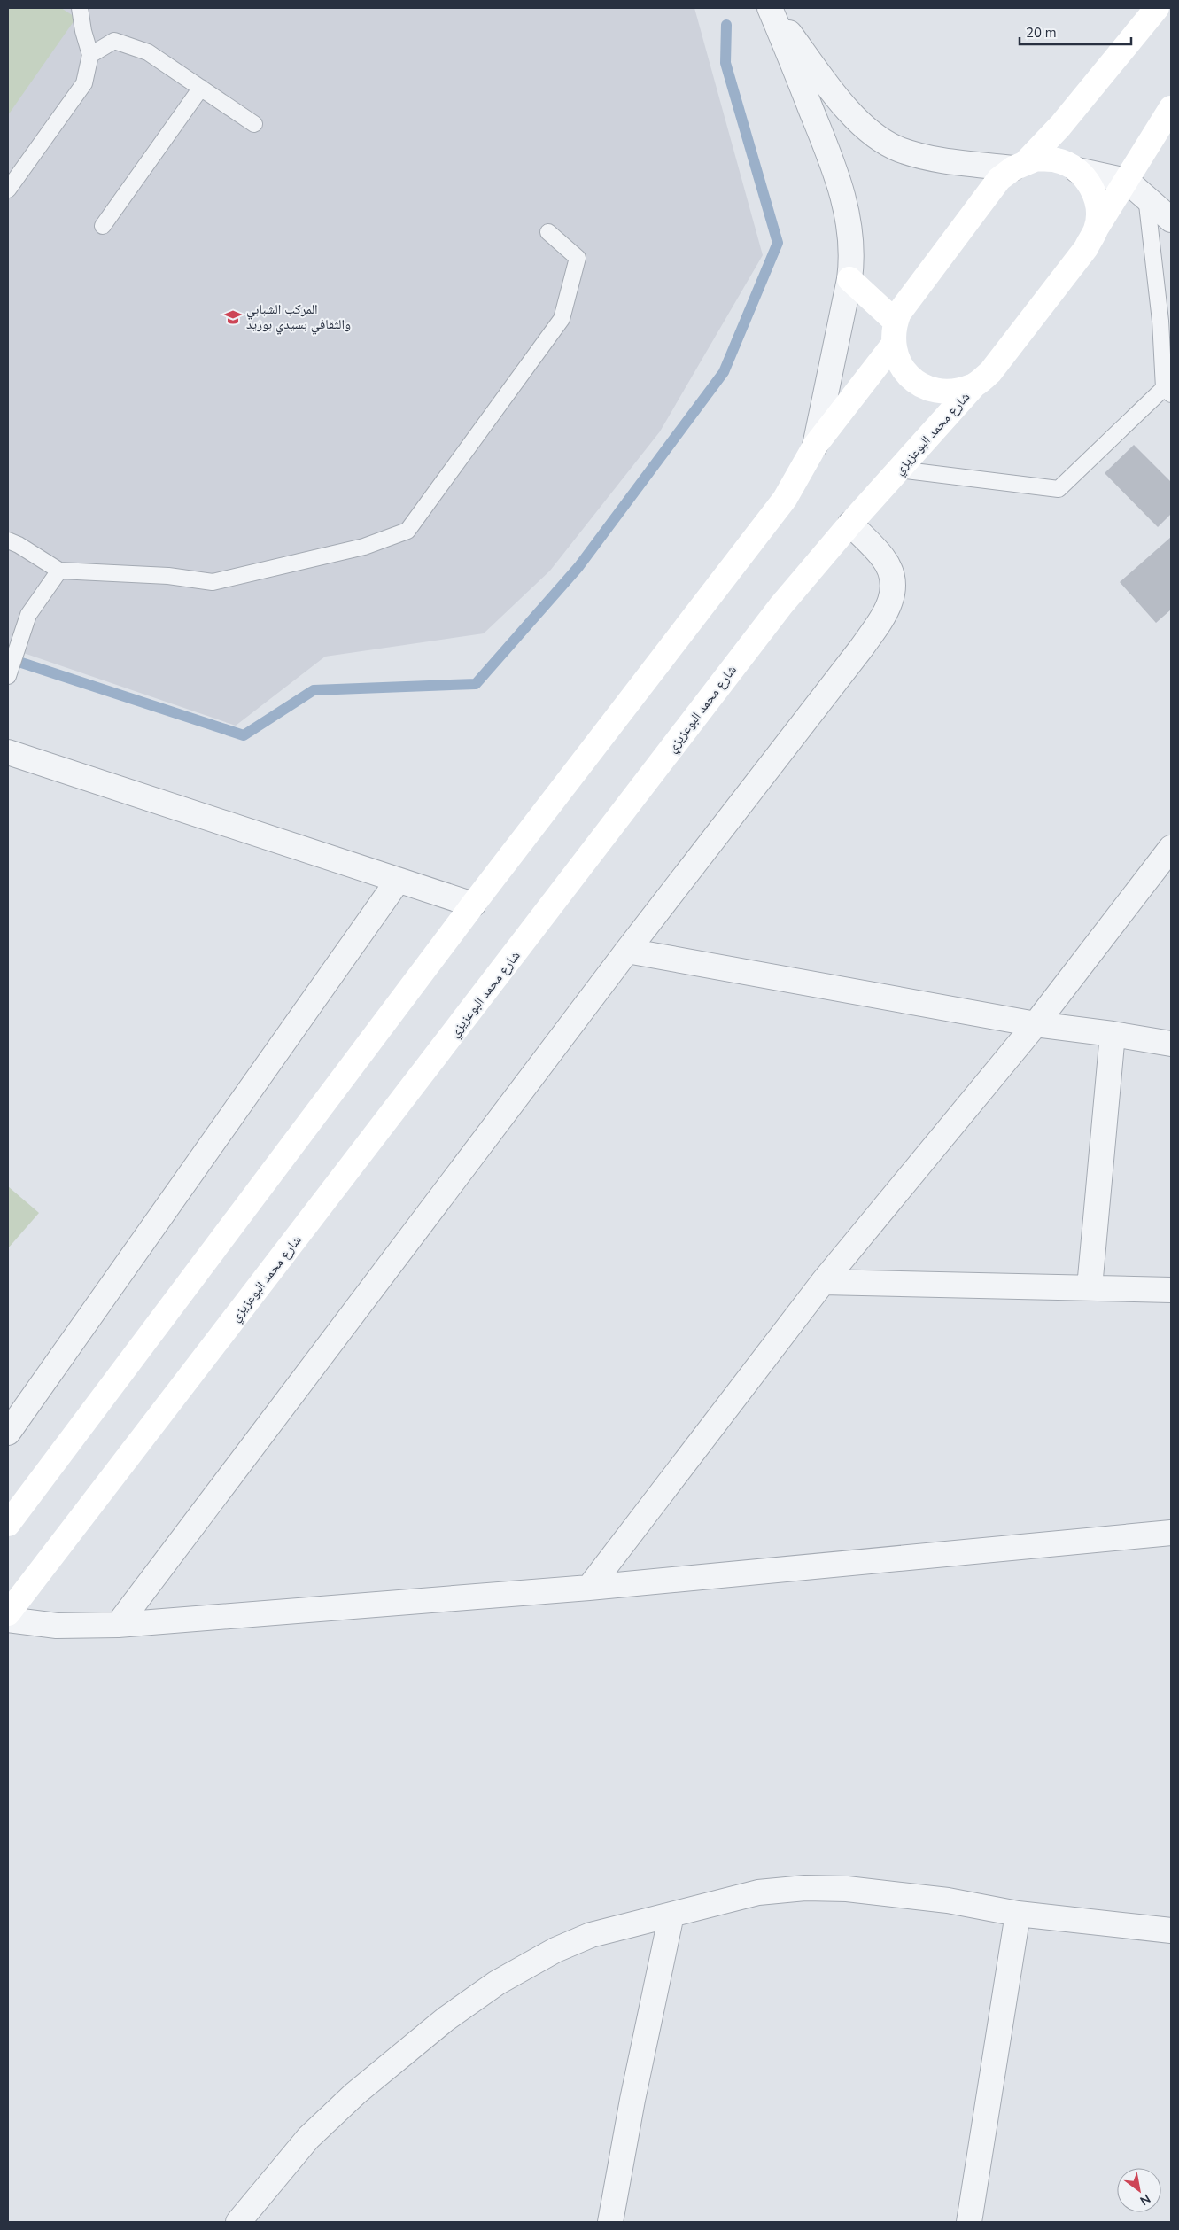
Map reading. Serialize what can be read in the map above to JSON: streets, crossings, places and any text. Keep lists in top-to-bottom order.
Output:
{
  "streets": {
    "main road": ["شارع محمد البوعزيزي"]
  },
  "places": {
    "school or university": ["المركب الشبابي والثقافي بسيدي بوزيد"]
  },
  "scale_bar": "20 m",
  "north": "bottom right"
}
